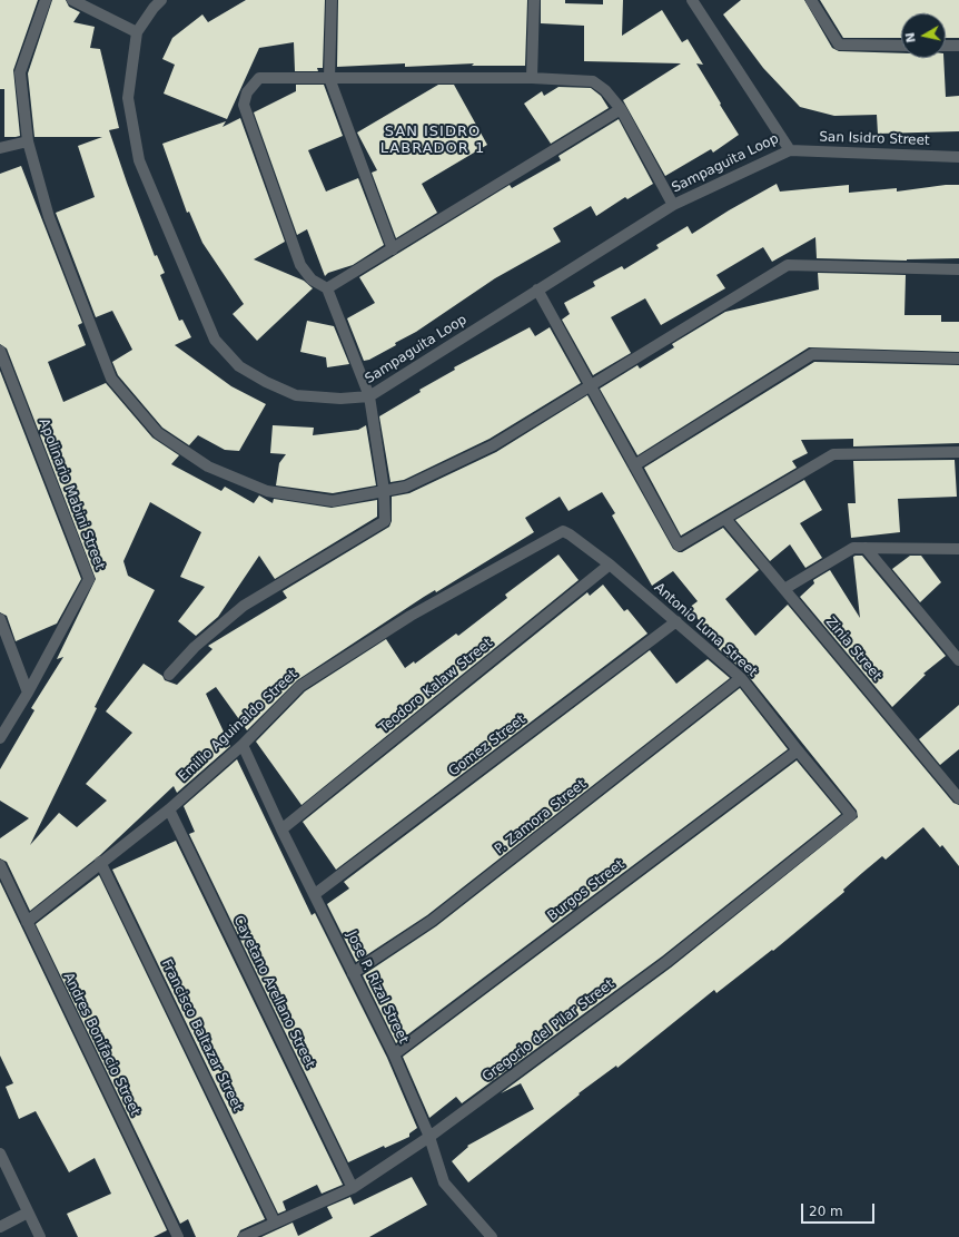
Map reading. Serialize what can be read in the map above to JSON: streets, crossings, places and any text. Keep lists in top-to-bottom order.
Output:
{
  "streets": {
    "street": [
      "San Isidro Street",
      "Sampaguita Loop",
      "Apolinario Mabini Street",
      "Antonio Luna Street",
      "Zinia Street",
      "Teodoro Kalaw Street",
      "Emilio Aguinaldo Street",
      "Gomez Street",
      "P. Zamora Street",
      "Burgos Street",
      "Jose P. Rizal Street",
      "Cayetano Arellano Street",
      "Gregorio del Pilar Street",
      "Francisco Baltazar Street",
      "Andres Bonifacio Street"
    ]
  },
  "crossings": [
    ["San Isidro Street", "Sampaguita Loop"],
    ["Antonio Luna Street", "Teodoro Kalaw Street"],
    ["Antonio Luna Street", "Emilio Aguinaldo Street"],
    ["Antonio Luna Street", "Gomez Street"],
    ["Antonio Luna Street", "P. Zamora Street"],
    ["Antonio Luna Street", "Burgos Street"],
    ["Antonio Luna Street", "Gregorio del Pilar Street"],
    ["Teodoro Kalaw Street", "Jose P. Rizal Street"],
    ["Emilio Aguinaldo Street", "Jose P. Rizal Street"],
    ["Emilio Aguinaldo Street", "Cayetano Arellano Street"],
    ["Emilio Aguinaldo Street", "Francisco Baltazar Street"],
    ["Emilio Aguinaldo Street", "Andres Bonifacio Street"],
    ["Gomez Street", "Jose P. Rizal Street"],
    ["P. Zamora Street", "Jose P. Rizal Street"],
    ["Burgos Street", "Jose P. Rizal Street"],
    ["Jose P. Rizal Street", "Gregorio del Pilar Street"],
    ["Cayetano Arellano Street", "Gregorio del Pilar Street"],
    ["Gregorio del Pilar Street", "Francisco Baltazar Street"]
  ],
  "districts": ["SAN ISIDRO LABRADOR 1"],
  "scale_bar": "20 m",
  "north": "left"
}
